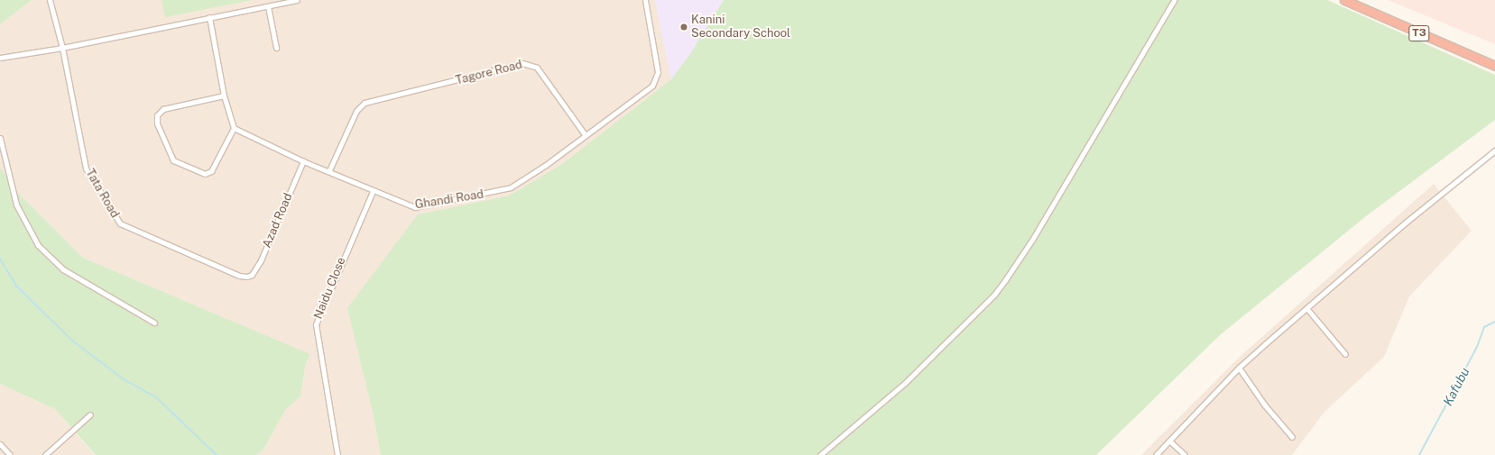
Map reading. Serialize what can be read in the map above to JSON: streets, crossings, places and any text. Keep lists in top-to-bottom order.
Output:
{
  "streets": {
    "highway": ["T3"],
    "street": [
      "Tagore Road",
      "Tata Road",
      "Ghandi Road",
      "Azad Road",
      "Naidu Close"
    ]
  },
  "crossings": [
    ["Tagore Road", "Ghandi Road"],
    ["Tata Road", "Azad Road"],
    ["Ghandi Road", "Azad Road"],
    ["Ghandi Road", "Naidu Close"]
  ],
  "water": ["Kafubu"],
  "places": ["Kanini Secondary School"]
}
